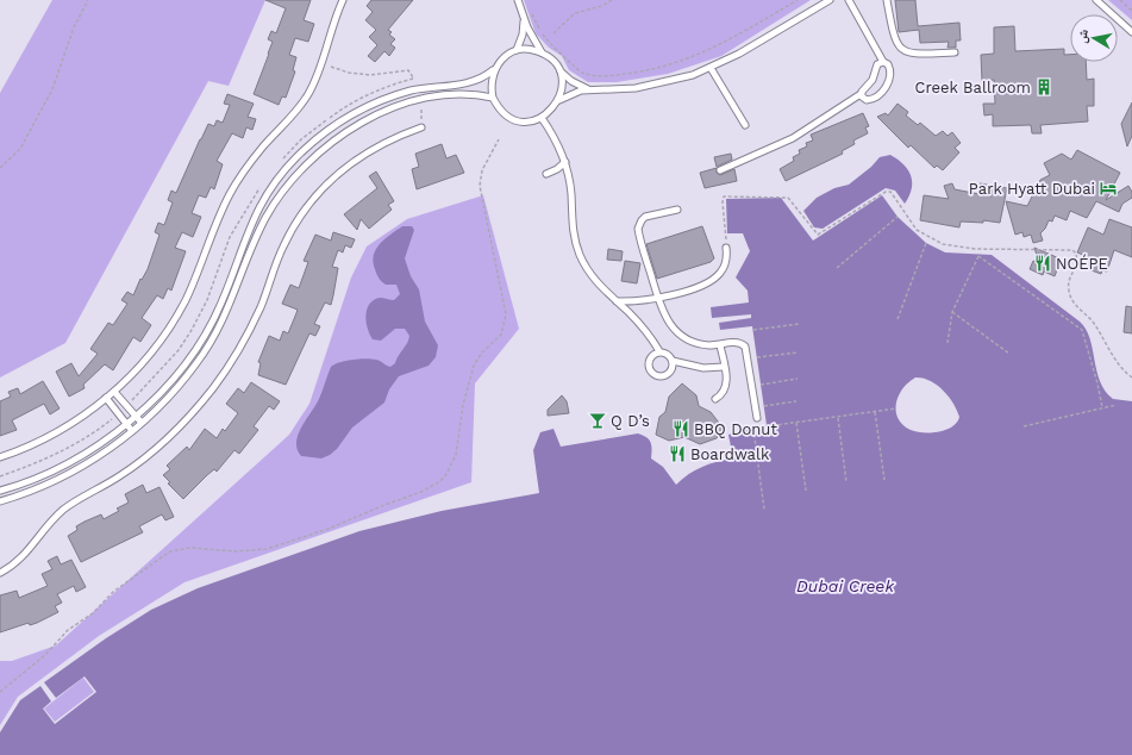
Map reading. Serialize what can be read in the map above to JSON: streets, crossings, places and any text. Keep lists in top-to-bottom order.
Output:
{
  "water": ["Dubai Creek"],
  "places": {
    "building": ["Creek Ballroom"],
    "hotel": ["Park Hyatt Dubai"],
    "restaurant": ["NOÉPE", "BBQ Donut", "Boardwalk"],
    "bar": ["Q D’s"]
  },
  "north": "left"
}
